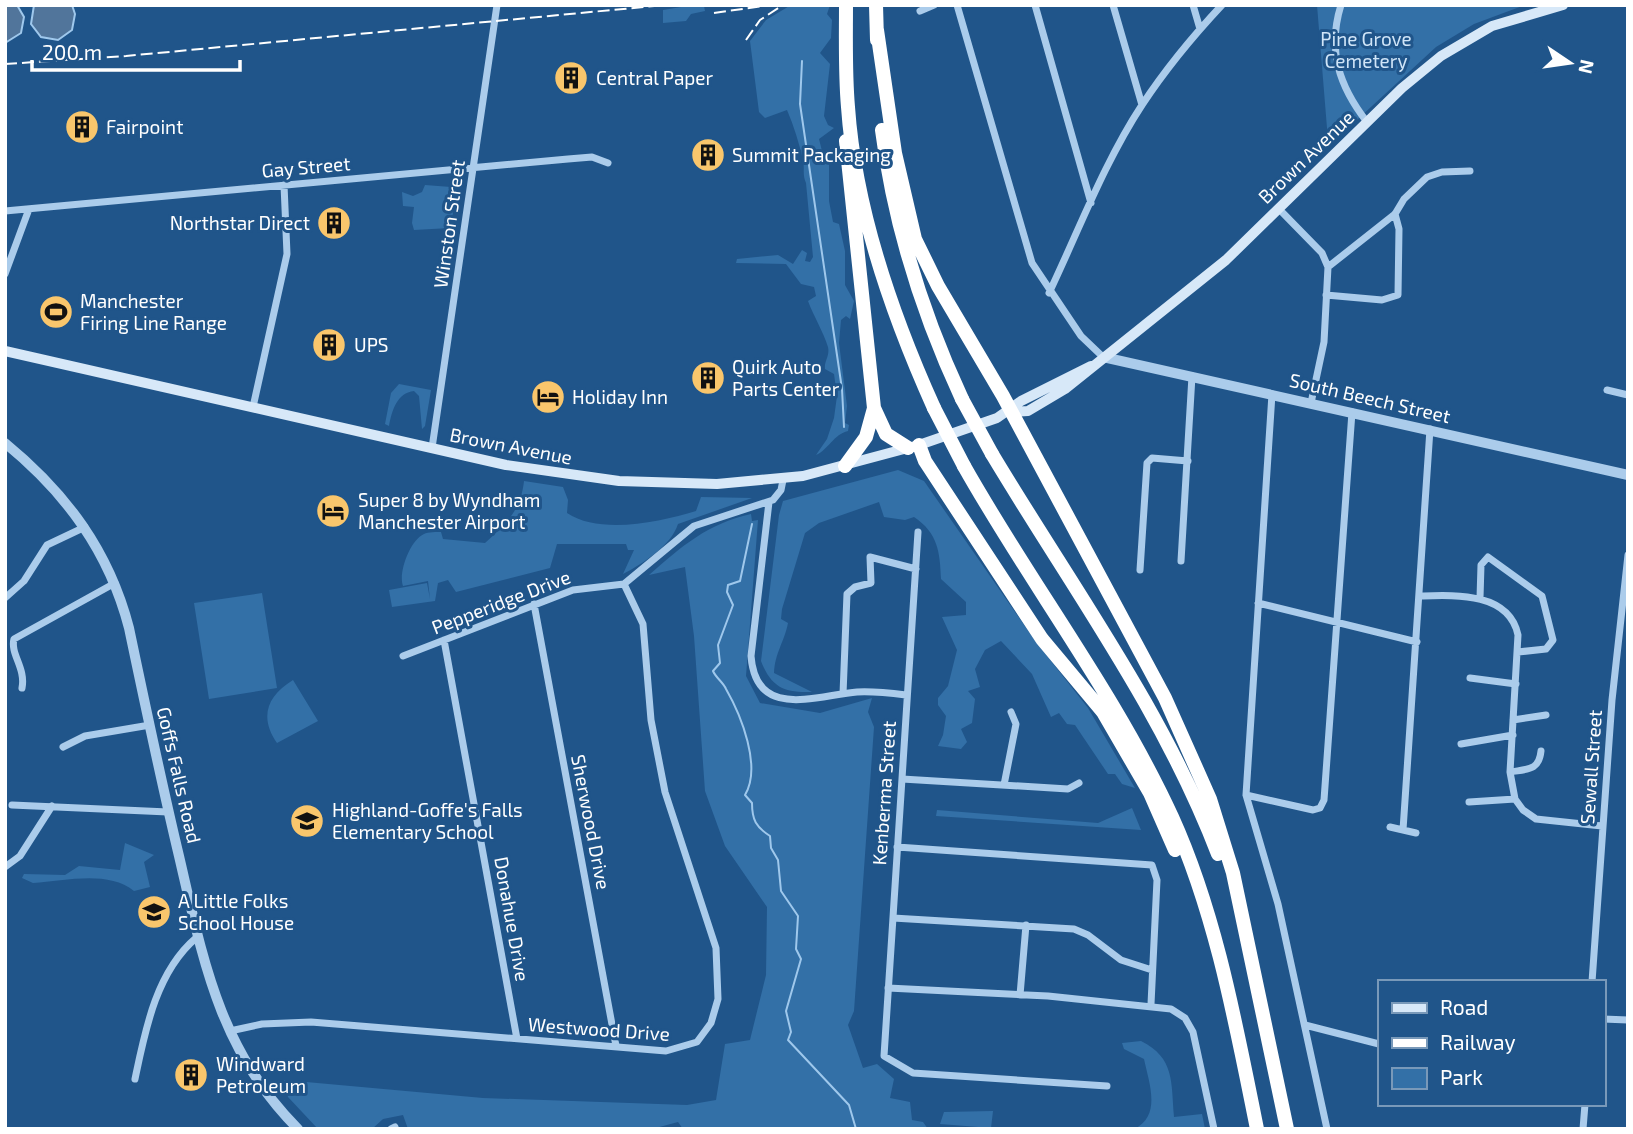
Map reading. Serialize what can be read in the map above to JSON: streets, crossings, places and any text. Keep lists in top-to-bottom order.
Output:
{
  "streets": {
    "main road": ["Brown Avenue"],
    "street": [
      "Gay Street",
      "Winston Street",
      "South Beech Street",
      "Pepperidge Drive",
      "Sewall Street",
      "Goffs Falls Road",
      "Kenberma Street",
      "Sherwood Drive",
      "Donahue Drive",
      "Westwood Drive"
    ]
  },
  "crossings": [
    ["Brown Avenue", "Winston Street"],
    ["Brown Avenue", "South Beech Street"],
    ["Gay Street", "Winston Street"],
    ["Pepperidge Drive", "Sherwood Drive"],
    ["Pepperidge Drive", "Donahue Drive"],
    ["Pepperidge Drive", "Westwood Drive"],
    ["Goffs Falls Road", "Westwood Drive"],
    ["Sherwood Drive", "Westwood Drive"],
    ["Donahue Drive", "Westwood Drive"]
  ],
  "parks": ["Pine Grove Cemetery"],
  "places": {
    "building": [
      "Central Paper",
      "Fairpoint",
      "Summit Packaging",
      "Northstar Direct",
      "UPS",
      "Quirk Auto Parts Center",
      "Windward Petroleum"
    ],
    "sports": ["Manchester Firing Line Range"],
    "hotel": ["Holiday Inn", "Super 8 by Wyndham Manchester Airport"],
    "school or university": ["Highland-Goffe's Falls Elementary School", "A Little Folks School House"]
  },
  "legend": ["Road", "Railway", "Park"],
  "scale_bar": "200 m",
  "north": "right"
}
